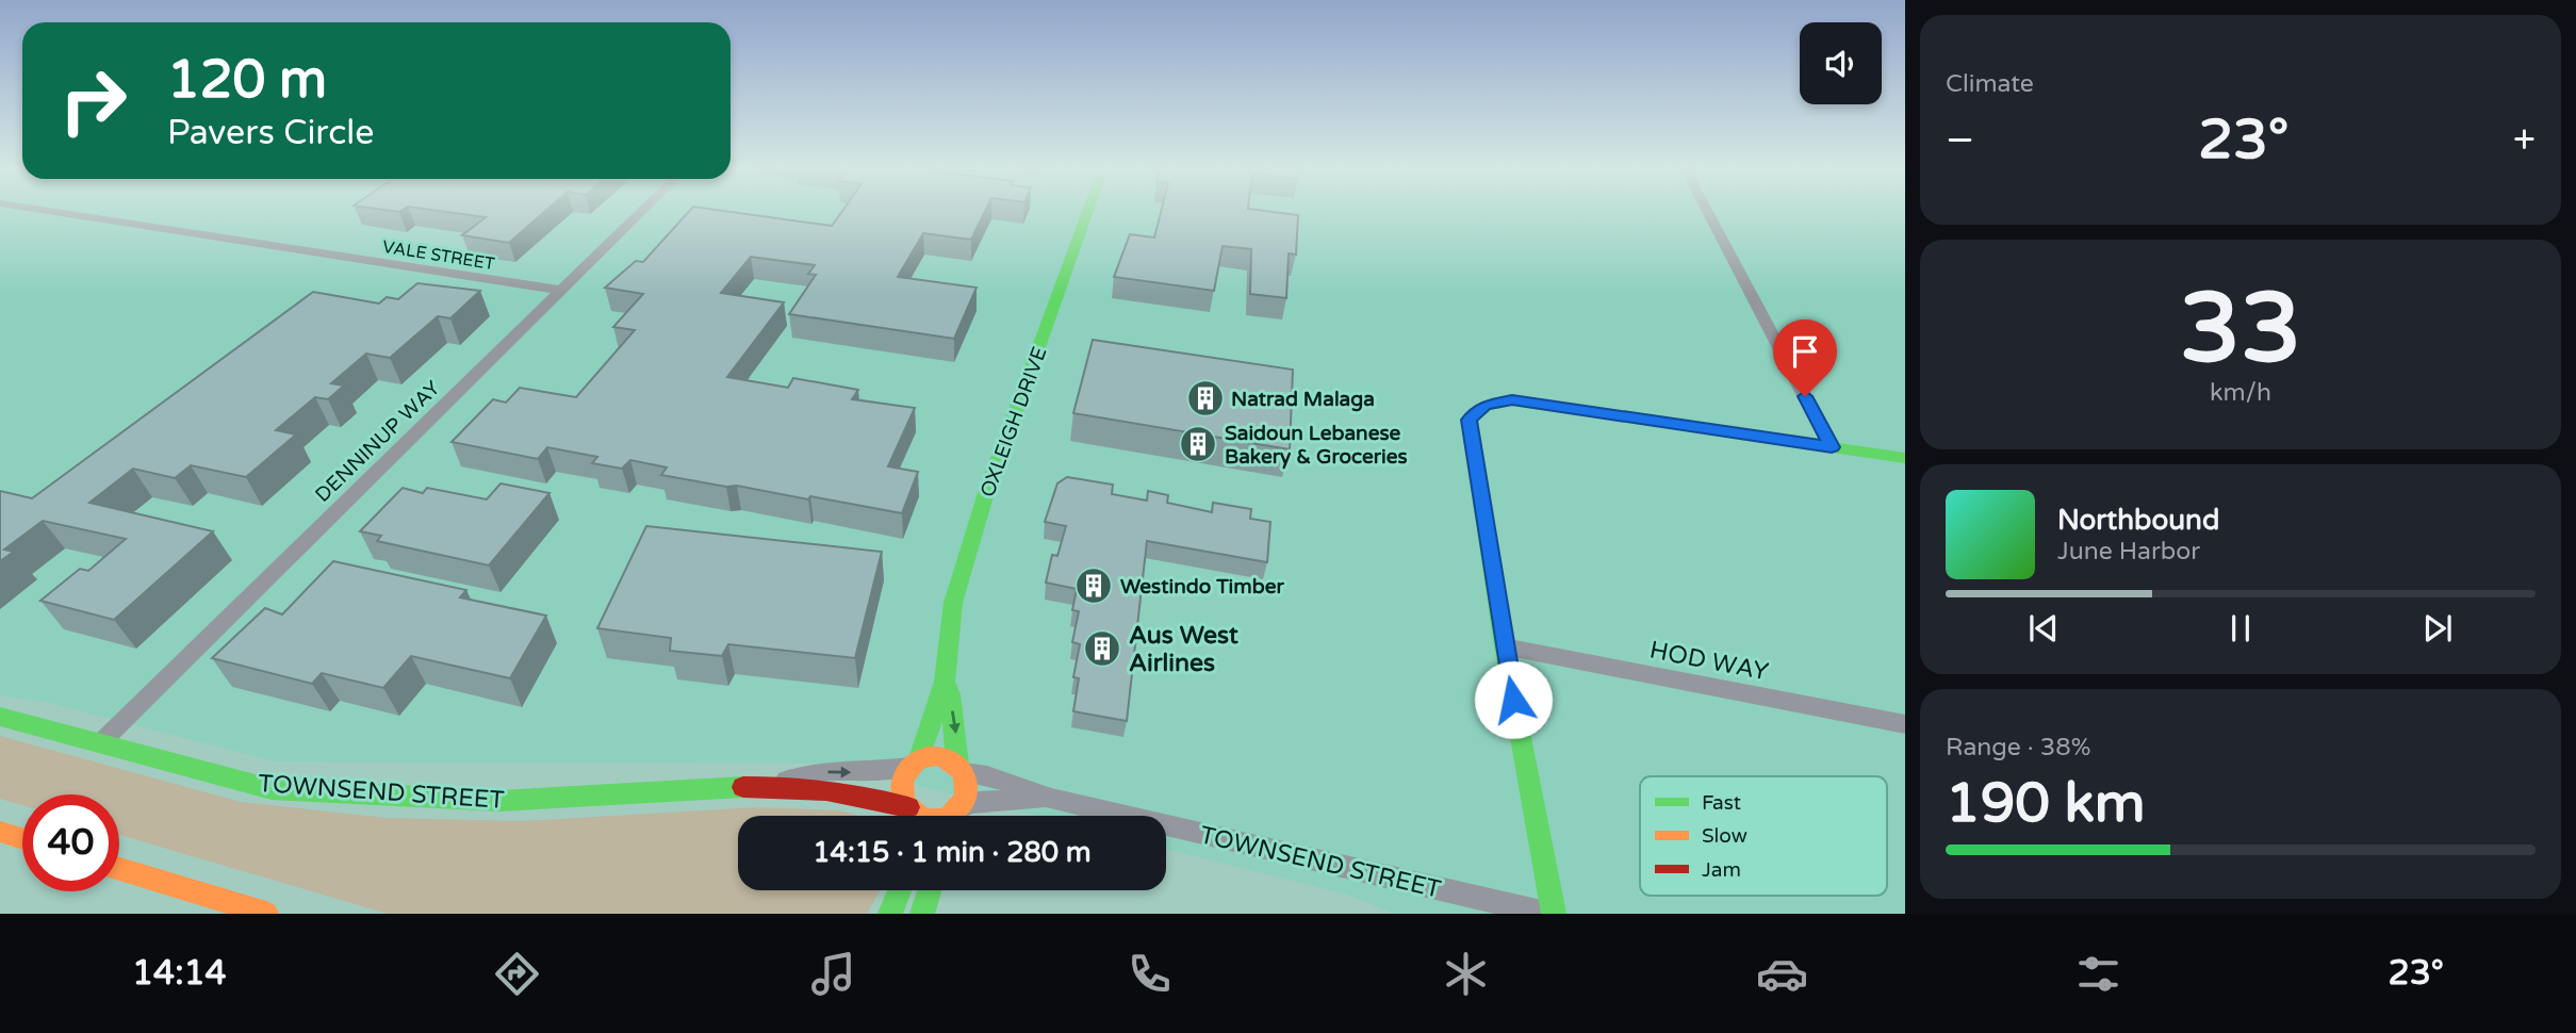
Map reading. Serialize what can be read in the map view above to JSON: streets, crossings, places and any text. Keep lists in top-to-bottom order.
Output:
{
  "streets": {
    "street": [
      "VALE STREET",
      "OXLEIGH DRIVE",
      "DENNINUP WAY",
      "HOD WAY",
      "TOWNSEND STREET"
    ]
  },
  "crossings": [
    ["VALE STREET", "DENNINUP WAY"],
    ["OXLEIGH DRIVE", "TOWNSEND STREET"],
    ["DENNINUP WAY", "TOWNSEND STREET"]
  ],
  "places": {
    "building": [
      "Natrad Malaga",
      "Saidoun Lebanese Bakery & Groceries",
      "Westindo Timber",
      "Aus West Airlines"
    ]
  },
  "legend": ["Fast", "Slow", "Jam"],
  "page": {
    "tile": [
      "Climate",
      ["33", "km/h"],
      ["Range · 38%", "190 km"]
    ],
    "turn": ["120 m", "Pavers Circle"],
    "heat": ["−", "23°", "+"],
    "song": ["Northbound", "June Harbor"],
    "limit": "40",
    "trip": "14:15 · 1 min · 280 m",
    "tabs": ["14:14", "23°"]
  }
}
